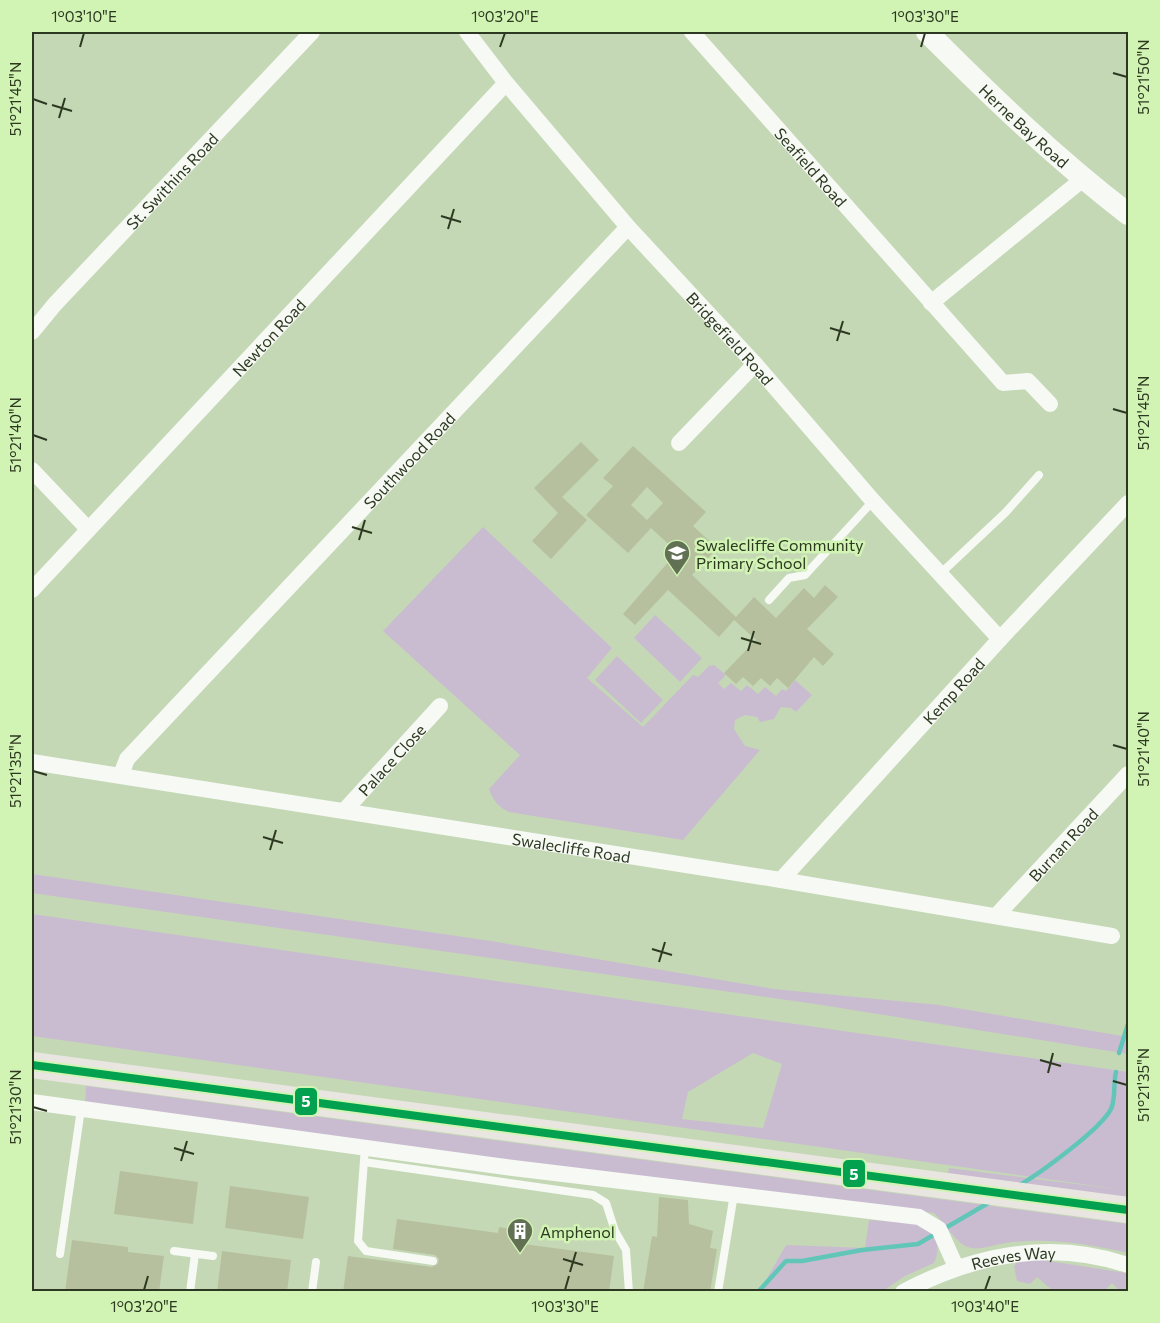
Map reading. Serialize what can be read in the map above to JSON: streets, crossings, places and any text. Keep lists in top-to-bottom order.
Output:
{
  "streets": {
    "main road": ["Herne Bay Road"],
    "street": [
      "Seafield Road",
      "St. Swithins Road",
      "Newton Road",
      "Bridgefield Road",
      "Southwood Road",
      "Kemp Road",
      "Palace Close",
      "Burnan Road",
      "Swalecliffe Road",
      "Reeves Way"
    ]
  },
  "crossings": [
    ["Newton Road", "Bridgefield Road"],
    ["Bridgefield Road", "Southwood Road"],
    ["Bridgefield Road", "Kemp Road"],
    ["Southwood Road", "Swalecliffe Road"],
    ["Kemp Road", "Swalecliffe Road"],
    ["Palace Close", "Swalecliffe Road"],
    ["Burnan Road", "Swalecliffe Road"]
  ],
  "places": {
    "school or university": ["Swalecliffe Community Primary School"],
    "building": ["Amphenol"]
  },
  "lines": ["transit line 5"],
  "coordinates": [
    "1°03'10\"E",
    "1°03'20\"E",
    "1°03'30\"E",
    "51°21'50\"N",
    "51°21'45\"N",
    "51°21'40\"N",
    "51°21'35\"N",
    "51°21'30\"N",
    "1°03'40\"E"
  ]
}
